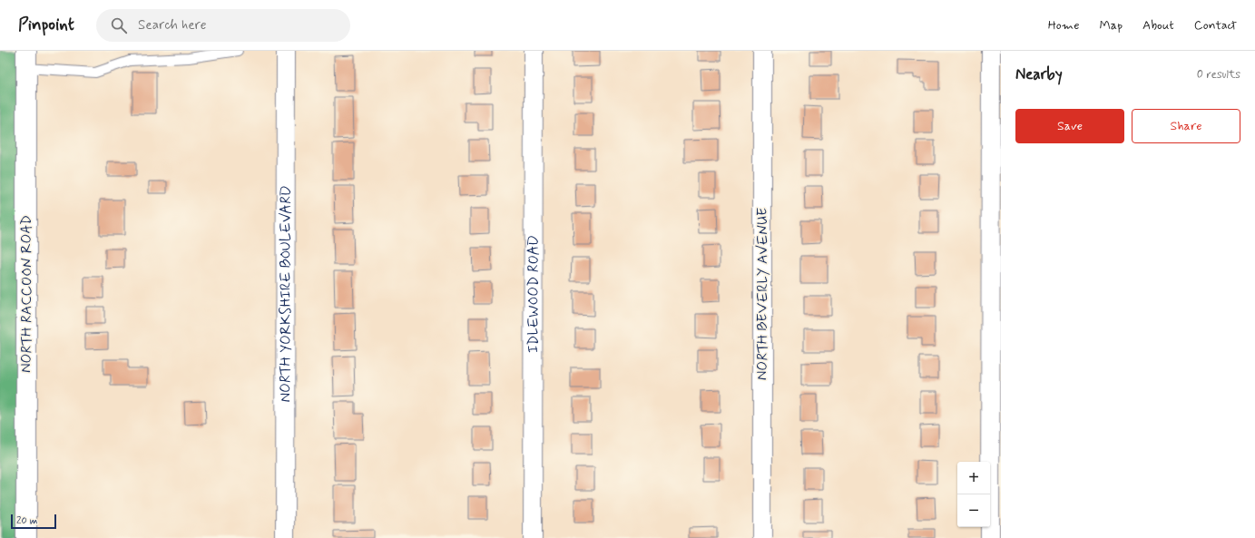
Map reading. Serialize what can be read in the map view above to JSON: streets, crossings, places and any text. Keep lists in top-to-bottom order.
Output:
{
  "streets": {
    "street": [
      "NORTH RACCOON ROAD",
      "IDLEWOOD ROAD",
      "NORTH BEVERLY AVENUE",
      "NORTH YORKSHIRE BOULEVARD"
    ]
  },
  "scale_bar": "20 m",
  "page": {
    "header": "Pinpoint",
    "search": "Search here",
    "nav": [
      "Home",
      "Map",
      "About",
      "Contact"
    ],
    "heading": ["Nearby", "0 results"],
    "buttons": ["Save", "Share"],
    "map_buttons": ["+", "−"],
    "scale": "20 m"
  }
}
